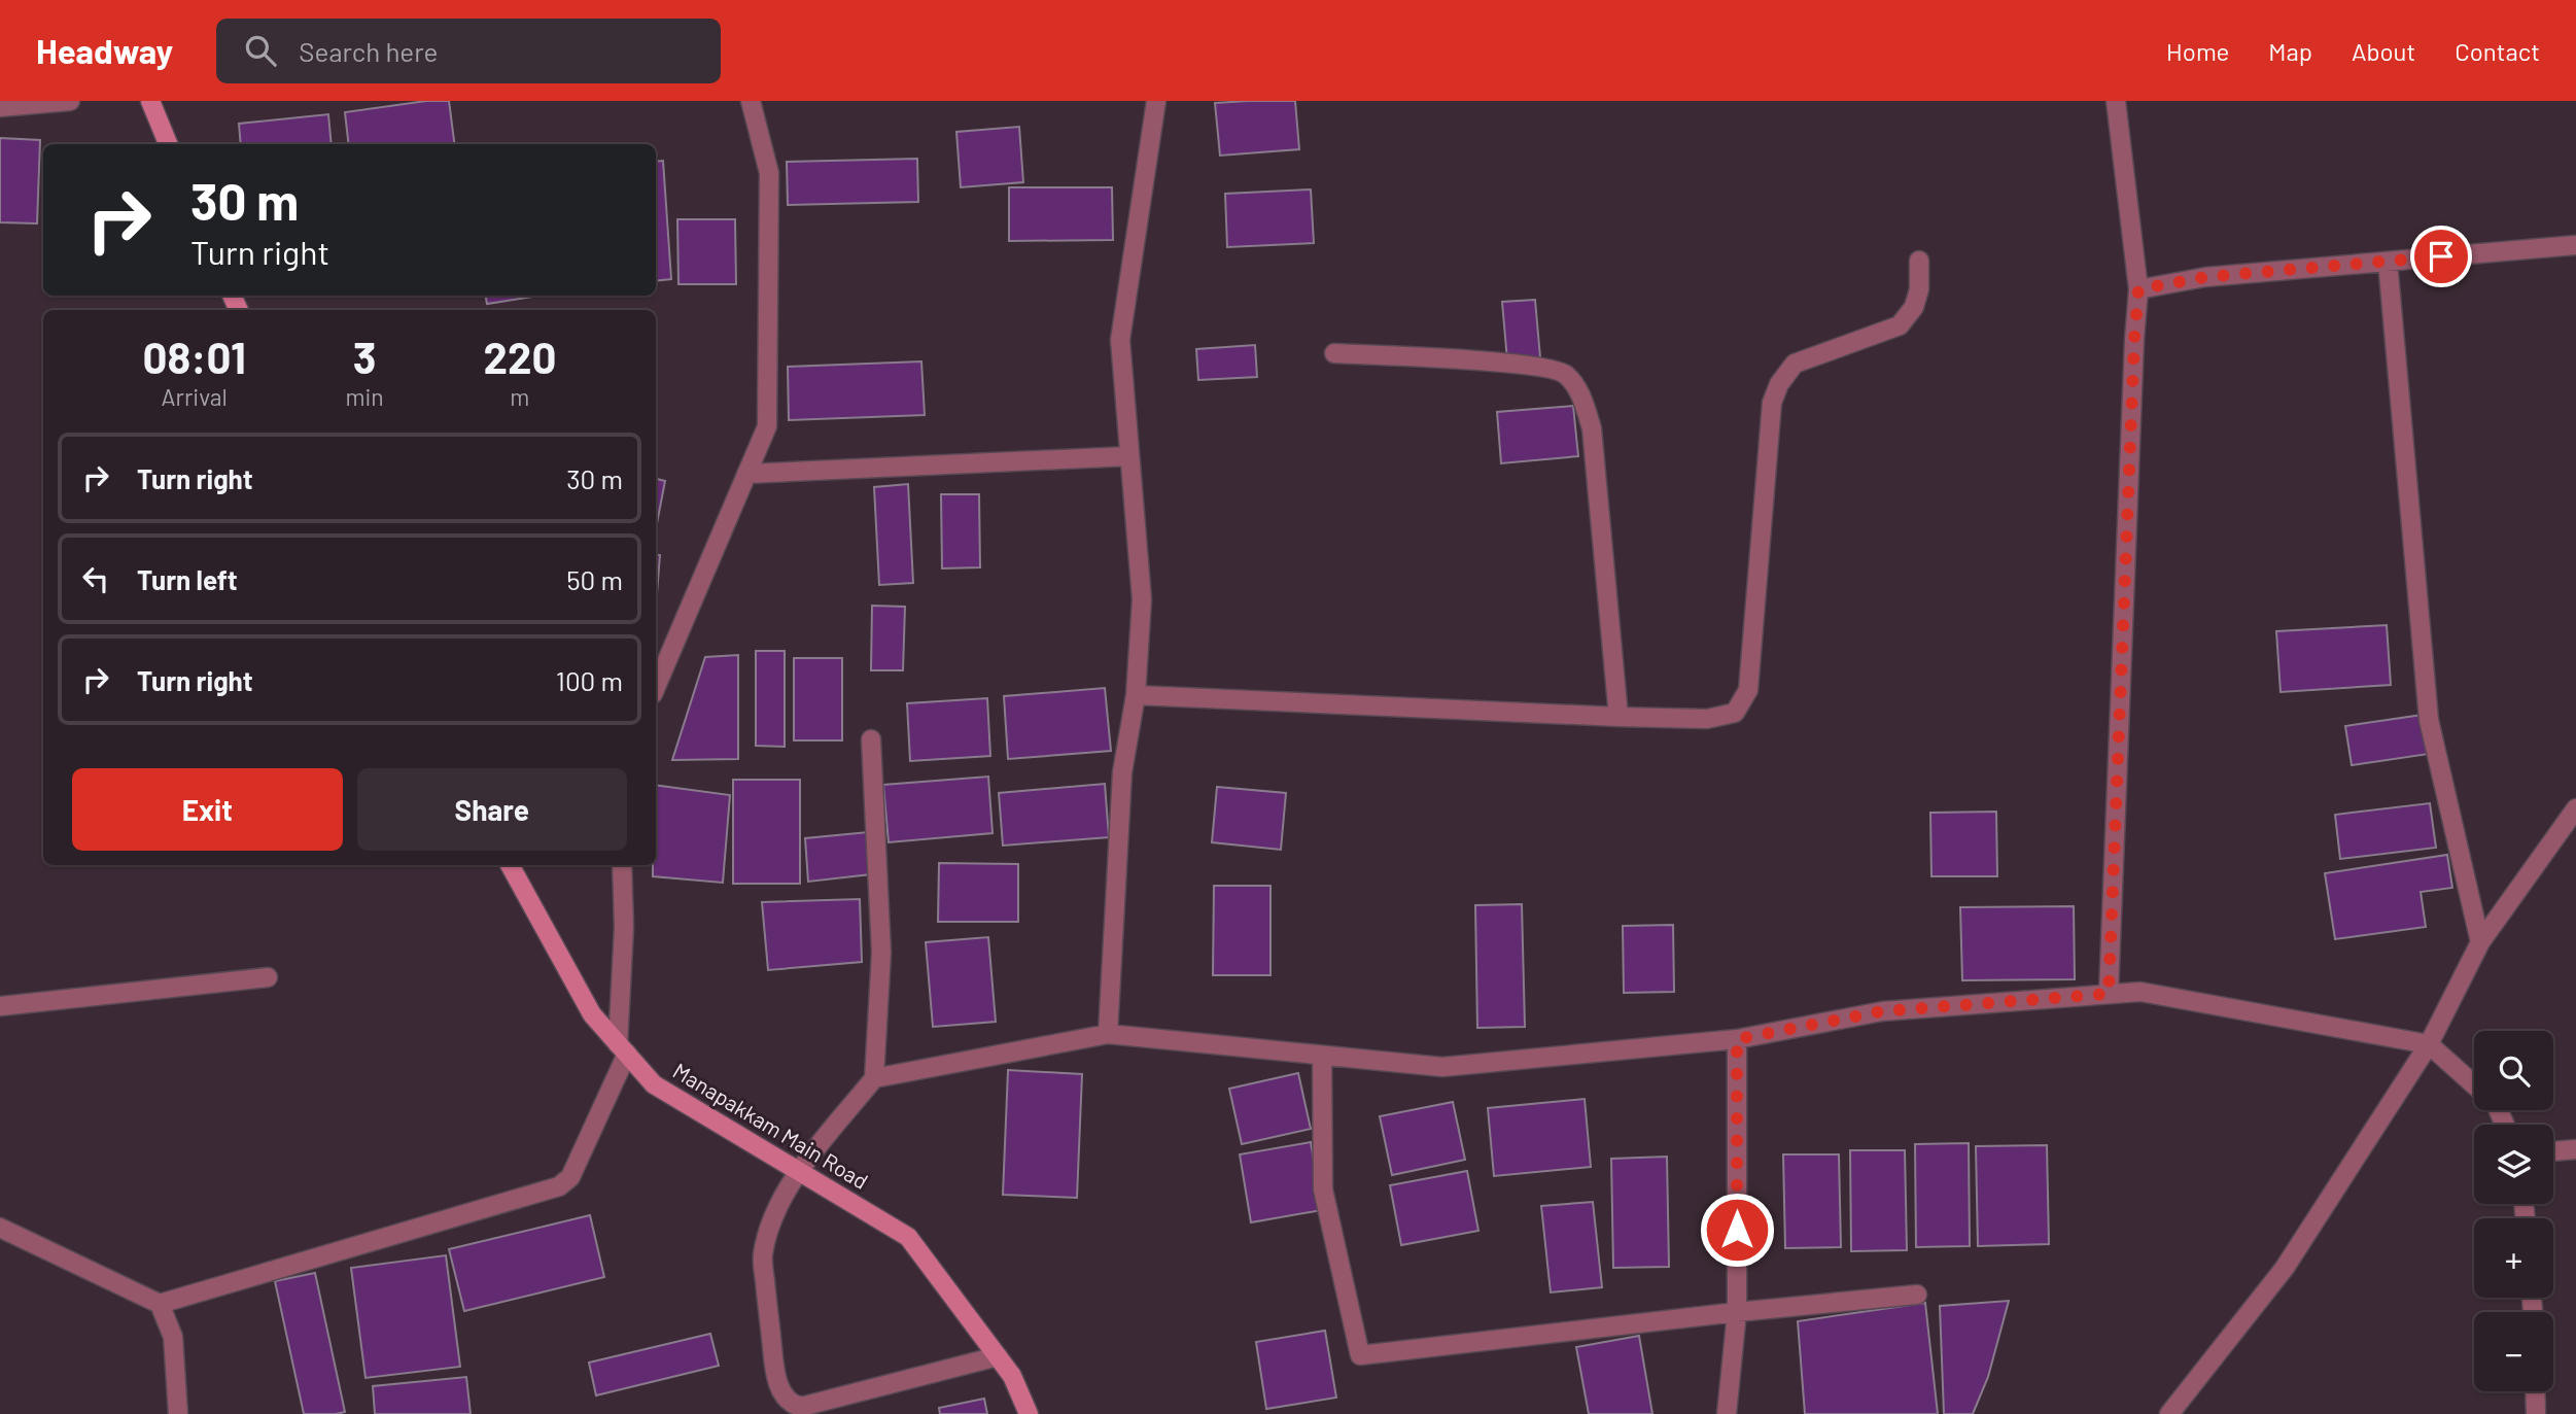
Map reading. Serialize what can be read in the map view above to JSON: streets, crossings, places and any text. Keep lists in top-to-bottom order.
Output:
{
  "streets": {
    "main road": ["Manapakkam Main Road"]
  },
  "page": {
    "header": "Headway",
    "search": "Search here",
    "nav": [
      "Home",
      "Map",
      "About",
      "Contact"
    ],
    "turn": ["30 m", "Turn right"],
    "eta": [
      "08:01",
      "Arrival",
      "3",
      "min",
      "220",
      "m"
    ],
    "list": [
      {
        "name": "Turn right",
        "value": "30 m"
      },
      {
        "name": "Turn left",
        "value": "50 m"
      },
      {
        "name": "Turn right",
        "value": "100 m"
      }
    ],
    "buttons": ["Exit", "Share"],
    "map_buttons": ["+", "−"]
  }
}
